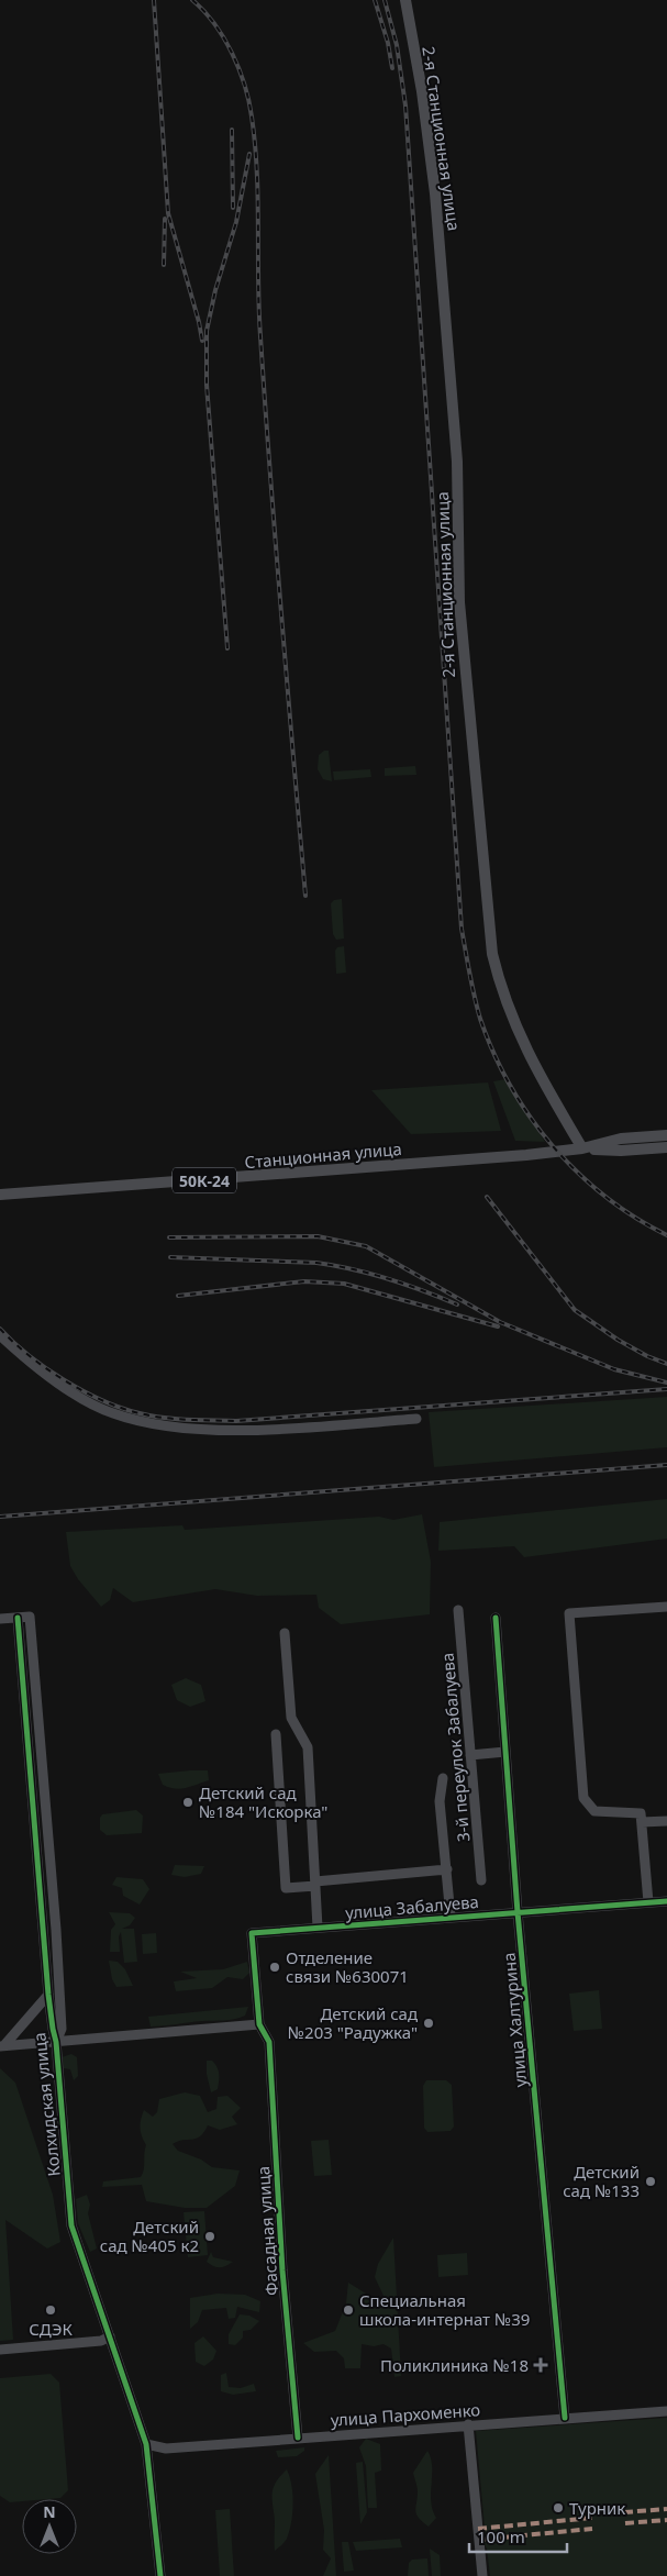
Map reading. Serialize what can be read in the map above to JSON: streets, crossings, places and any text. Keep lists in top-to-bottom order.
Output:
{
  "streets": {
    "main road": ["2-я Станционная улица", "Станционная улица", "50К-24"],
    "street": [
      "3-й переулок Забалуева",
      "улица Забалуева",
      "улица Халтурина",
      "Колхидская улица",
      "Фасадная улица",
      "улица Пархоменко"
    ]
  },
  "crossings": [
    ["2-я Станционная улица", "Станционная улица"],
    ["улица Забалуева", "улица Халтурина"],
    ["улица Забалуева", "Фасадная улица"],
    ["улица Халтурина", "улица Пархоменко"],
    ["Колхидская улица", "улица Пархоменко"],
    ["Фасадная улица", "улица Пархоменко"]
  ],
  "places": {
    "other": [
      "Детский сад №184 \"Искорка\"",
      "Отделение связи №630071",
      "Детский сад №203 \"Радужка\"",
      "Детский сад №133",
      "Детский сад №405 к2",
      "СДЭК",
      "Специальная школа-интернат №39",
      "Турник"
    ],
    "health": ["Поликлиника №18"]
  },
  "scale_bar": "100 m",
  "north": "top"
}
